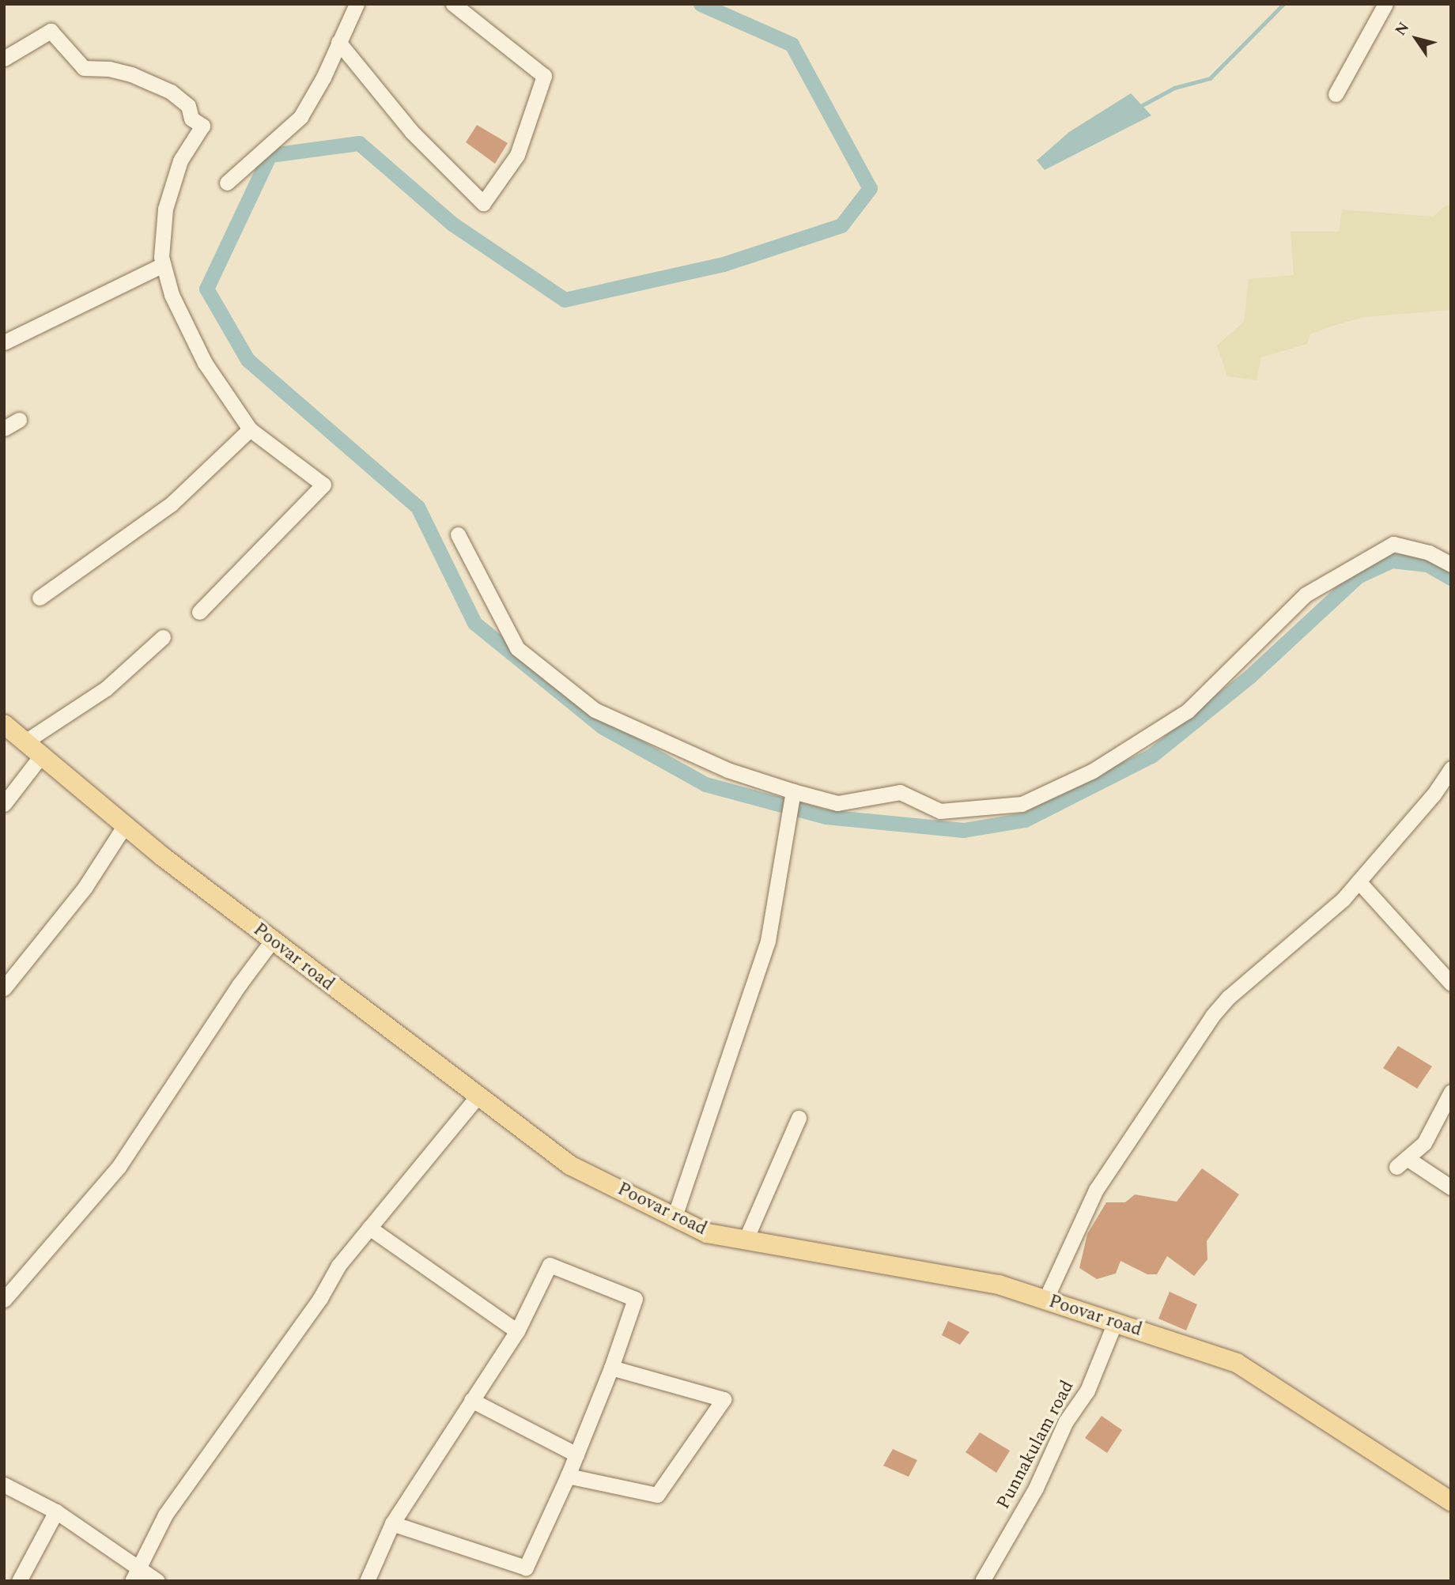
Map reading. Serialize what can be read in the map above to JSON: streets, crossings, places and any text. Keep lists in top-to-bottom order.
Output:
{
  "streets": {
    "main road": ["Poovar road"],
    "street": ["Punnakulam road"]
  },
  "crossings": [
    ["Poovar road", "Punnakulam road"]
  ],
  "north": "top left"
}
